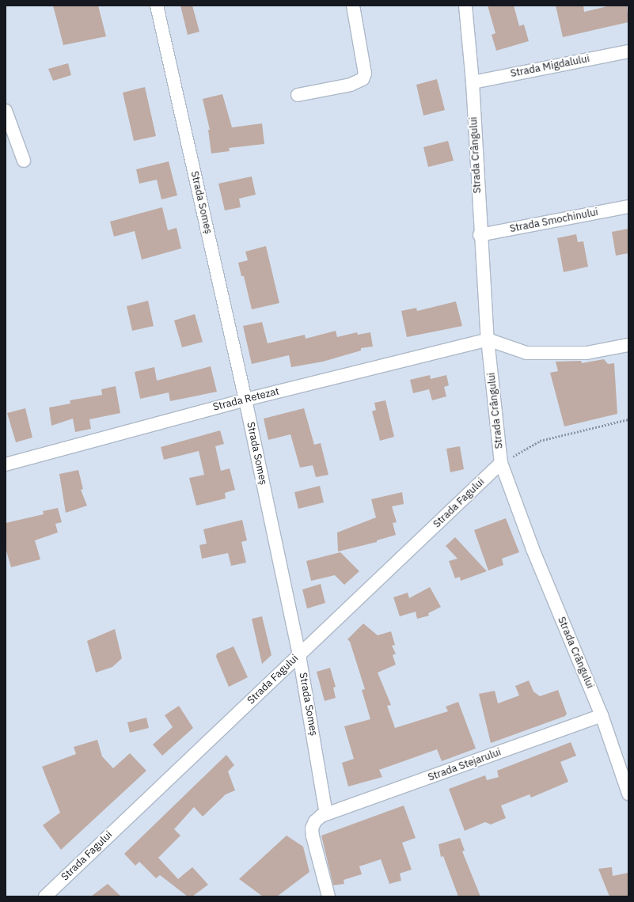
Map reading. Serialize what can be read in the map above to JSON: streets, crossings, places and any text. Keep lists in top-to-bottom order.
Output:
{
  "streets": {
    "street": [
      "Strada Migdalului",
      "Strada Crângului",
      "Strada Someș",
      "Strada Smochinului",
      "Strada Retezat",
      "Strada Fagului",
      "Strada Stejarului"
    ]
  },
  "crossings": [
    ["Strada Migdalului", "Strada Crângului"],
    ["Strada Crângului", "Strada Smochinului"],
    ["Strada Crângului", "Strada Retezat"],
    ["Strada Crângului", "Strada Fagului"],
    ["Strada Crângului", "Strada Stejarului"],
    ["Strada Someș", "Strada Retezat"],
    ["Strada Someș", "Strada Fagului"],
    ["Strada Someș", "Strada Stejarului"]
  ]
}
